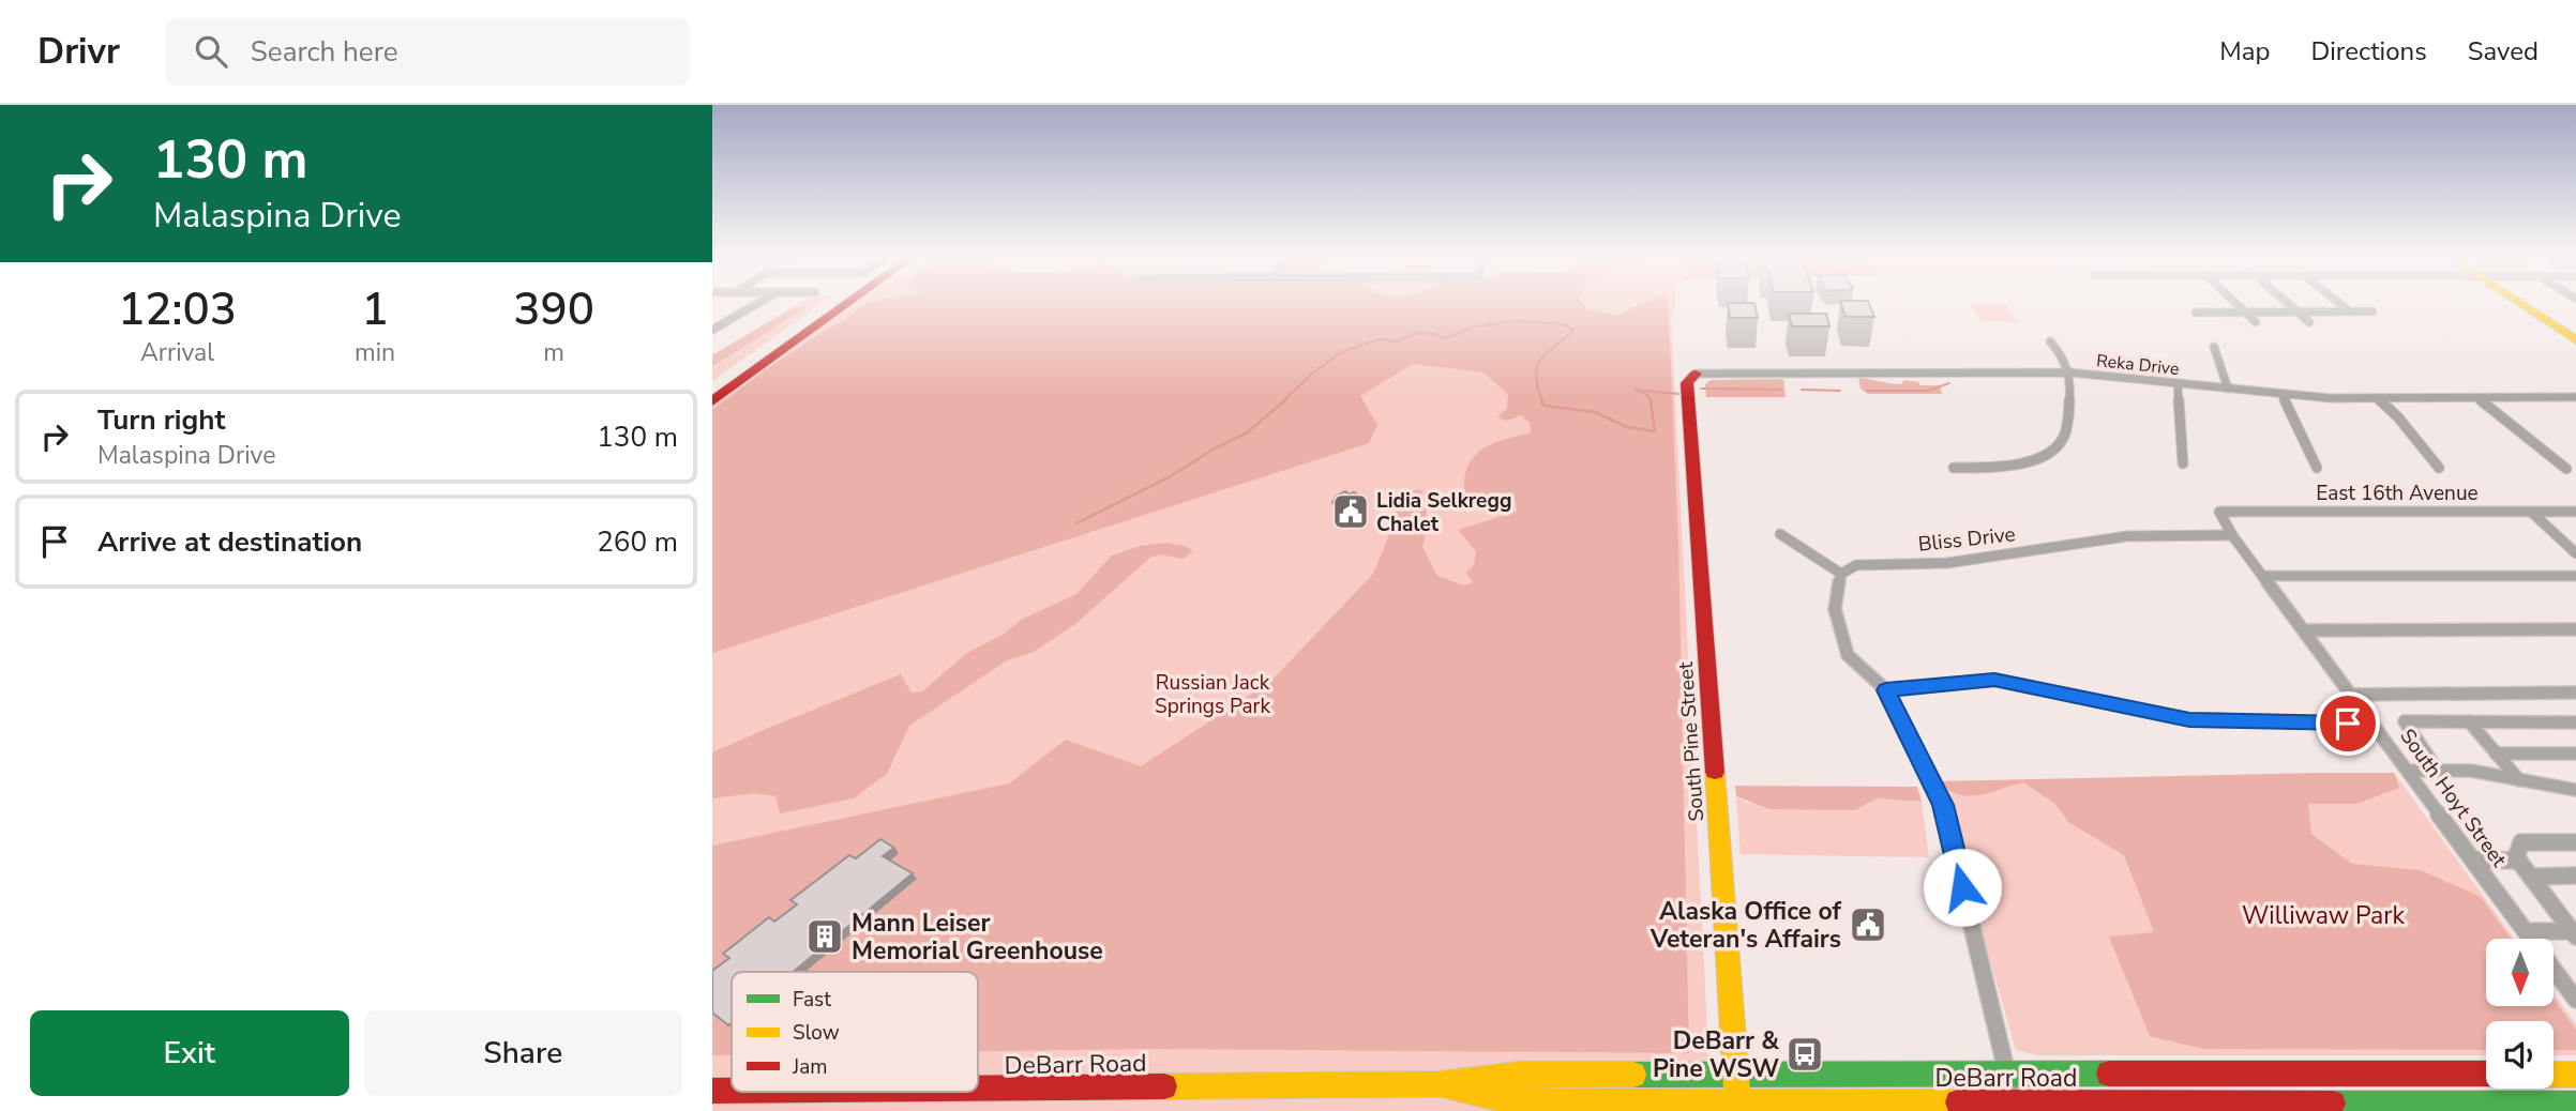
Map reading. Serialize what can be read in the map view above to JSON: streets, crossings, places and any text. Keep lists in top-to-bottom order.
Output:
{
  "streets": {
    "main road": ["South Pine Street", "DeBarr Road"],
    "street": [
      "Reka Drive",
      "East 16th Avenue",
      "Bliss Drive",
      "South Hoyt Street"
    ]
  },
  "crossings": [
    ["Reka Drive", "South Pine Street"],
    ["East 16th Avenue", "South Hoyt Street"],
    ["Bliss Drive", "South Hoyt Street"],
    ["South Pine Street", "DeBarr Road"]
  ],
  "parks": ["Russian Jack Springs Park", "Williwaw Park"],
  "places": {
    "public building": ["Lidia Selkregg Chalet", "Alaska Office of Veteran's Affairs"],
    "building": ["Mann Leiser Memorial Greenhouse"],
    "bus stop": ["DeBarr & Pine WSW"]
  },
  "legend": ["Fast", "Slow", "Jam"],
  "north": "bottom",
  "page": {
    "header": "Drivr",
    "search": "Search here",
    "nav": ["Map", "Directions", "Saved"],
    "turn": ["130 m", "Malaspina Drive"],
    "eta": [
      "12:03",
      "Arrival",
      "1",
      "min",
      "390",
      "m"
    ],
    "list": [
      {
        "name": "Turn right",
        "note": "Malaspina Drive",
        "value": "130 m"
      },
      {
        "name": "Arrive at destination",
        "value": "260 m"
      }
    ],
    "buttons": ["Exit", "Share"]
  }
}
